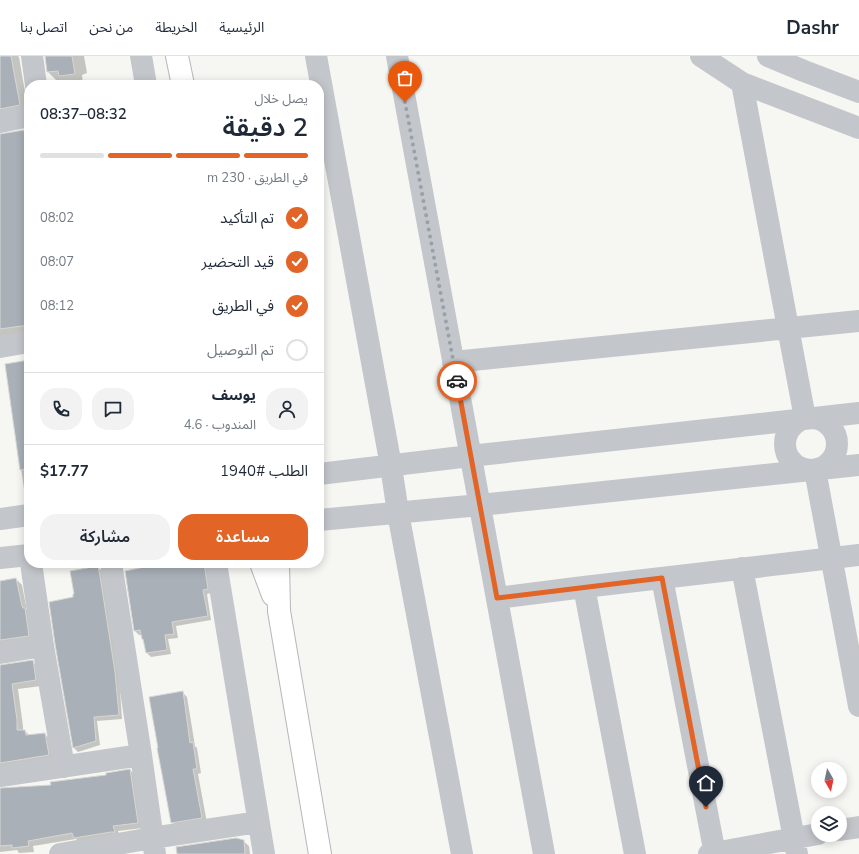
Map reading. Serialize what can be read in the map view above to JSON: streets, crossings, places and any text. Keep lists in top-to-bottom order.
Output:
{
  "north": "bottom",
  "page": {
    "header": "Dashr",
    "nav": [
      "الرئيسية",
      "الخريطة",
      "من نحن",
      "اتصل بنا"
    ],
    "heading": ["2 دقيقة", "يصل خلال", "08:32–08:37"],
    "panel": [
      "يوسف",
      "المندوب · 4.6",
      "الطلب #1940",
      "$17.77"
    ],
    "bar": "في الطريق · 230 m",
    "list": [
      ["تم التأكيد", "08:02"],
      ["قيد التحضير", "08:07"],
      ["في الطريق", "08:12"],
      "تم التوصيل"
    ],
    "buttons": ["مساعدة", "مشاركة"]
  }
}
